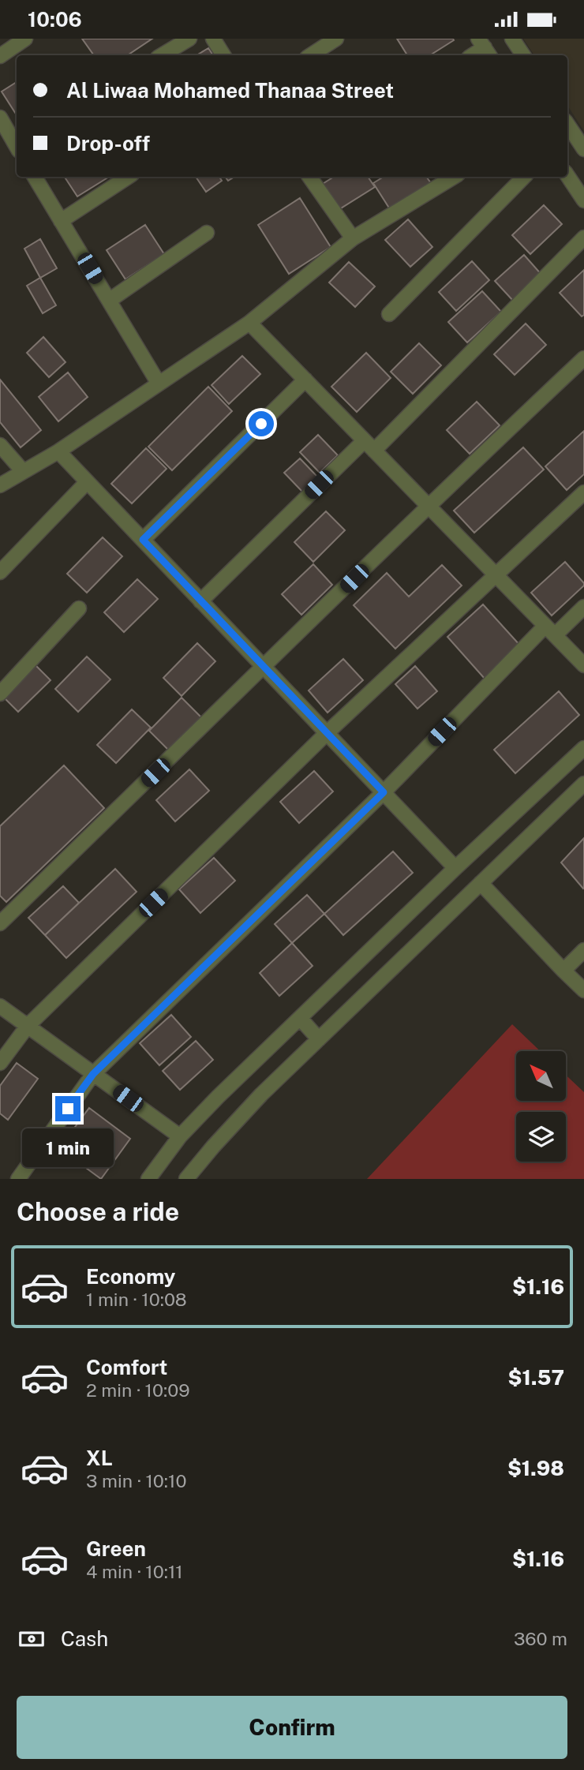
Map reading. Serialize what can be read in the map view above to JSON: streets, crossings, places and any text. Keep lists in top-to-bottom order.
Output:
{
  "north": "top left",
  "page": {
    "status": "10:06",
    "banner": ["Al Liwaa Mohamed Thanaa Street", "Drop-off"],
    "bubble": "1 min",
    "heading": "Choose a ride",
    "list": [
      {
        "name": "Economy",
        "note": "1 min · 10:08",
        "value": "$1.16"
      },
      {
        "name": "Comfort",
        "note": "2 min · 10:09",
        "value": "$1.57"
      },
      {
        "name": "XL",
        "note": "3 min · 10:10",
        "value": "$1.98"
      },
      {
        "name": "Green",
        "note": "4 min · 10:11",
        "value": "$1.16"
      }
    ],
    "pay": ["Cash", "360 m"],
    "buttons": "Confirm"
  }
}
